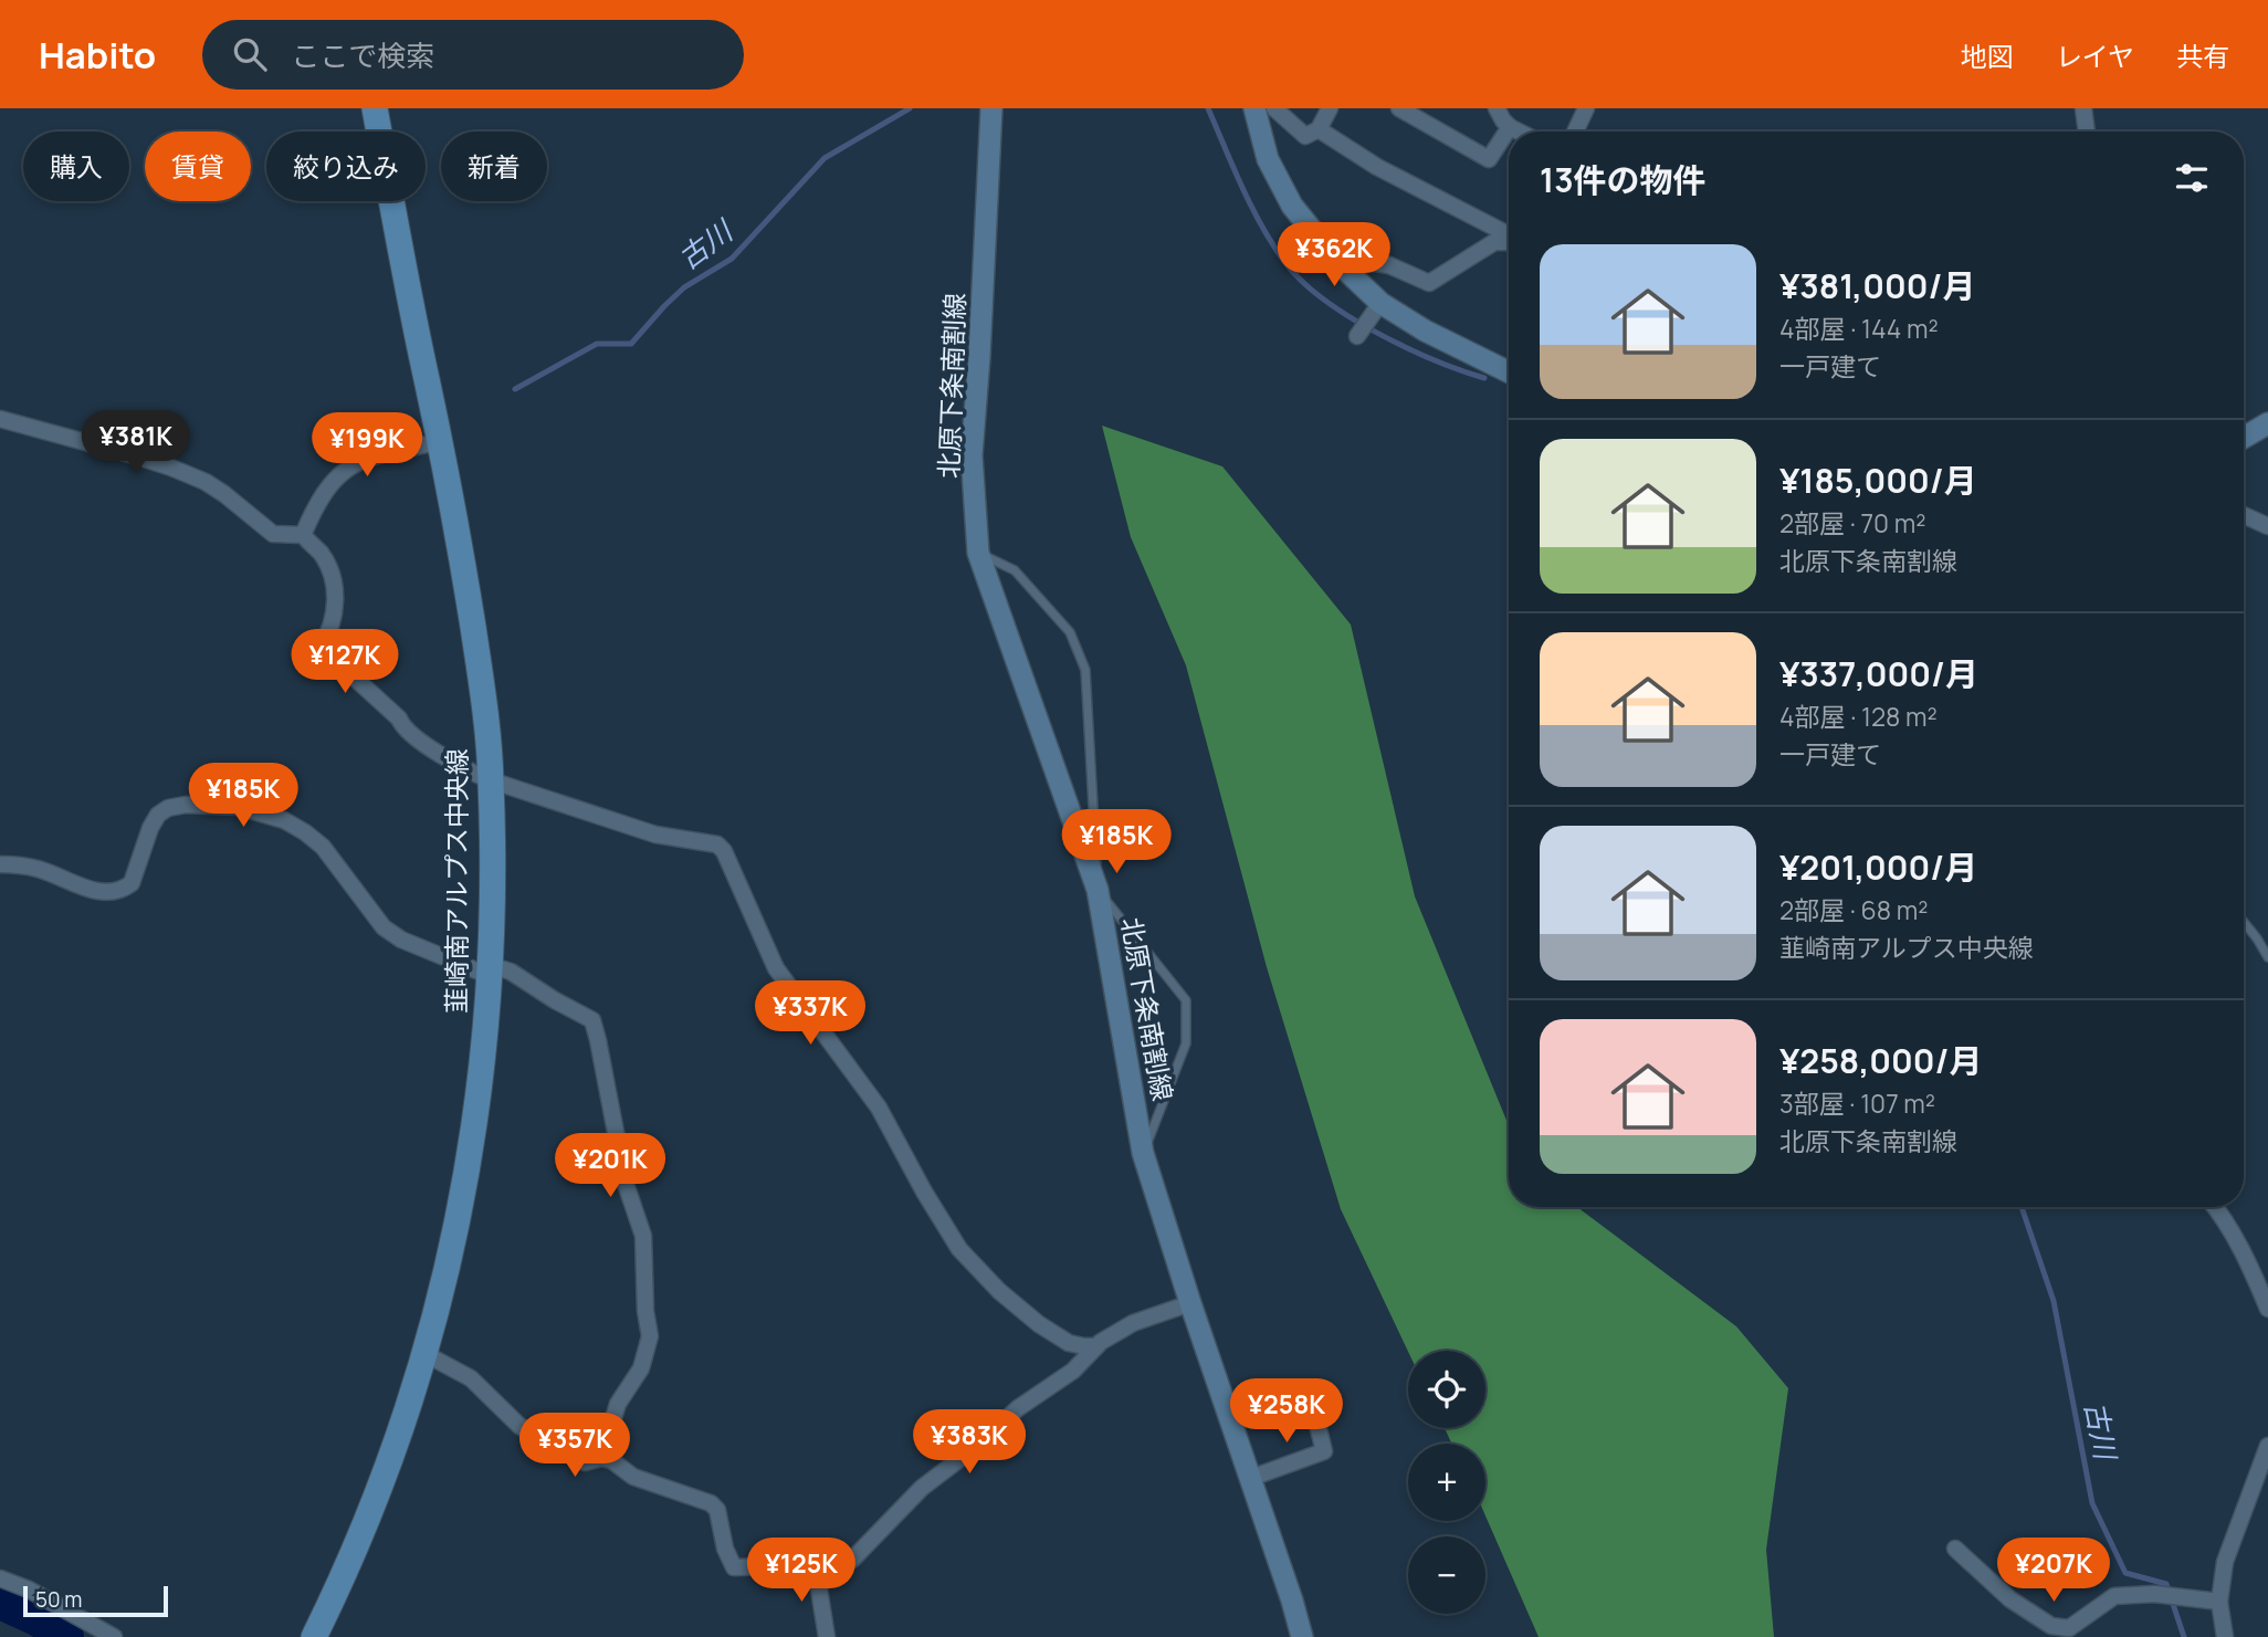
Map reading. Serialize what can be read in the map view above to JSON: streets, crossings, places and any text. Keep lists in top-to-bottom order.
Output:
{
  "streets": {
    "main road": ["北原下条南割線", "韮崎南アルプス中央線"]
  },
  "water": ["古川"],
  "scale_bar": "50 m",
  "page": {
    "header": "Habito",
    "search": "ここで検索",
    "nav": ["地図", "レイヤ", "共有"],
    "chip": [
      "購入",
      "賃貸",
      "絞り込み",
      "新着"
    ],
    "heading": "13件の物件",
    "price": [
      "¥362K",
      "¥381K",
      "¥199K",
      "¥127K",
      "¥185K",
      "¥185K",
      "¥337K",
      "¥201K",
      "¥258K",
      "¥383K",
      "¥357K",
      "¥125K",
      "¥207K"
    ],
    "list": [
      {
        "name": "¥381,000/月",
        "note": "4部屋 · 144 m² · 一戸建て"
      },
      {
        "name": "¥185,000/月",
        "note": "2部屋 · 70 m² · 北原下条南割線"
      },
      {
        "name": "¥337,000/月",
        "note": "4部屋 · 128 m² · 一戸建て"
      },
      {
        "name": "¥201,000/月",
        "note": "2部屋 · 68 m² · 韮崎南アルプス中央線"
      },
      {
        "name": "¥258,000/月",
        "note": "3部屋 · 107 m² · 北原下条南割線"
      }
    ],
    "map_buttons": ["+", "−"],
    "scale": "50 m"
  }
}
